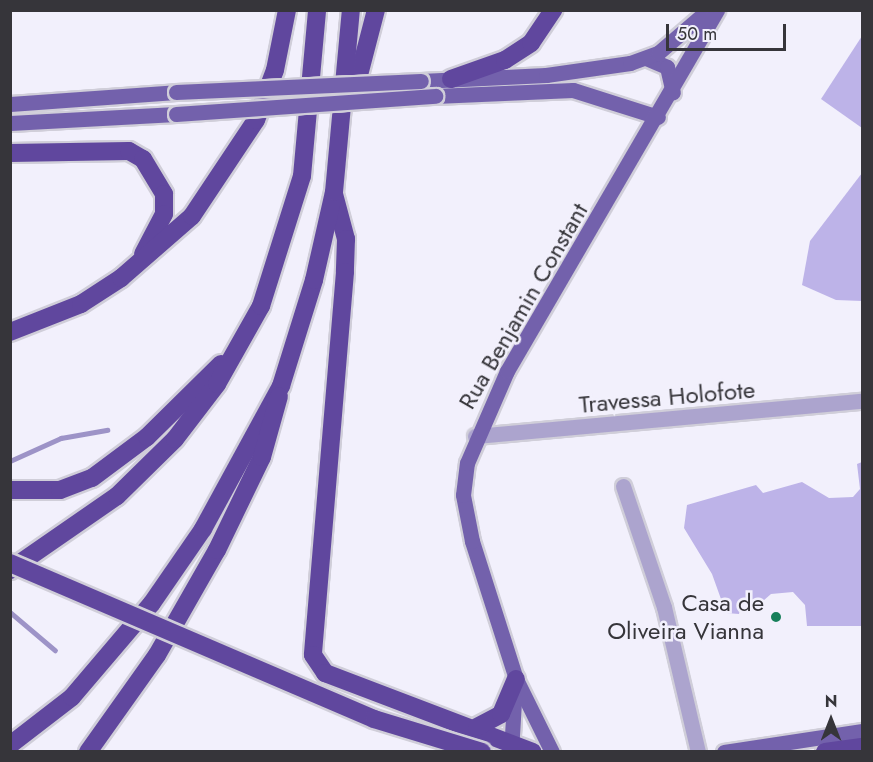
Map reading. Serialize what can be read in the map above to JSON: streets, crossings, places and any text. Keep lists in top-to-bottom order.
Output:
{
  "streets": {
    "main road": ["Rua Benjamin Constant"],
    "street": ["Travessa Holofote"]
  },
  "crossings": [
    ["Rua Benjamin Constant", "Travessa Holofote"]
  ],
  "places": ["Casa de Oliveira Vianna"],
  "scale_bar": "50 m",
  "north": "top"
}
